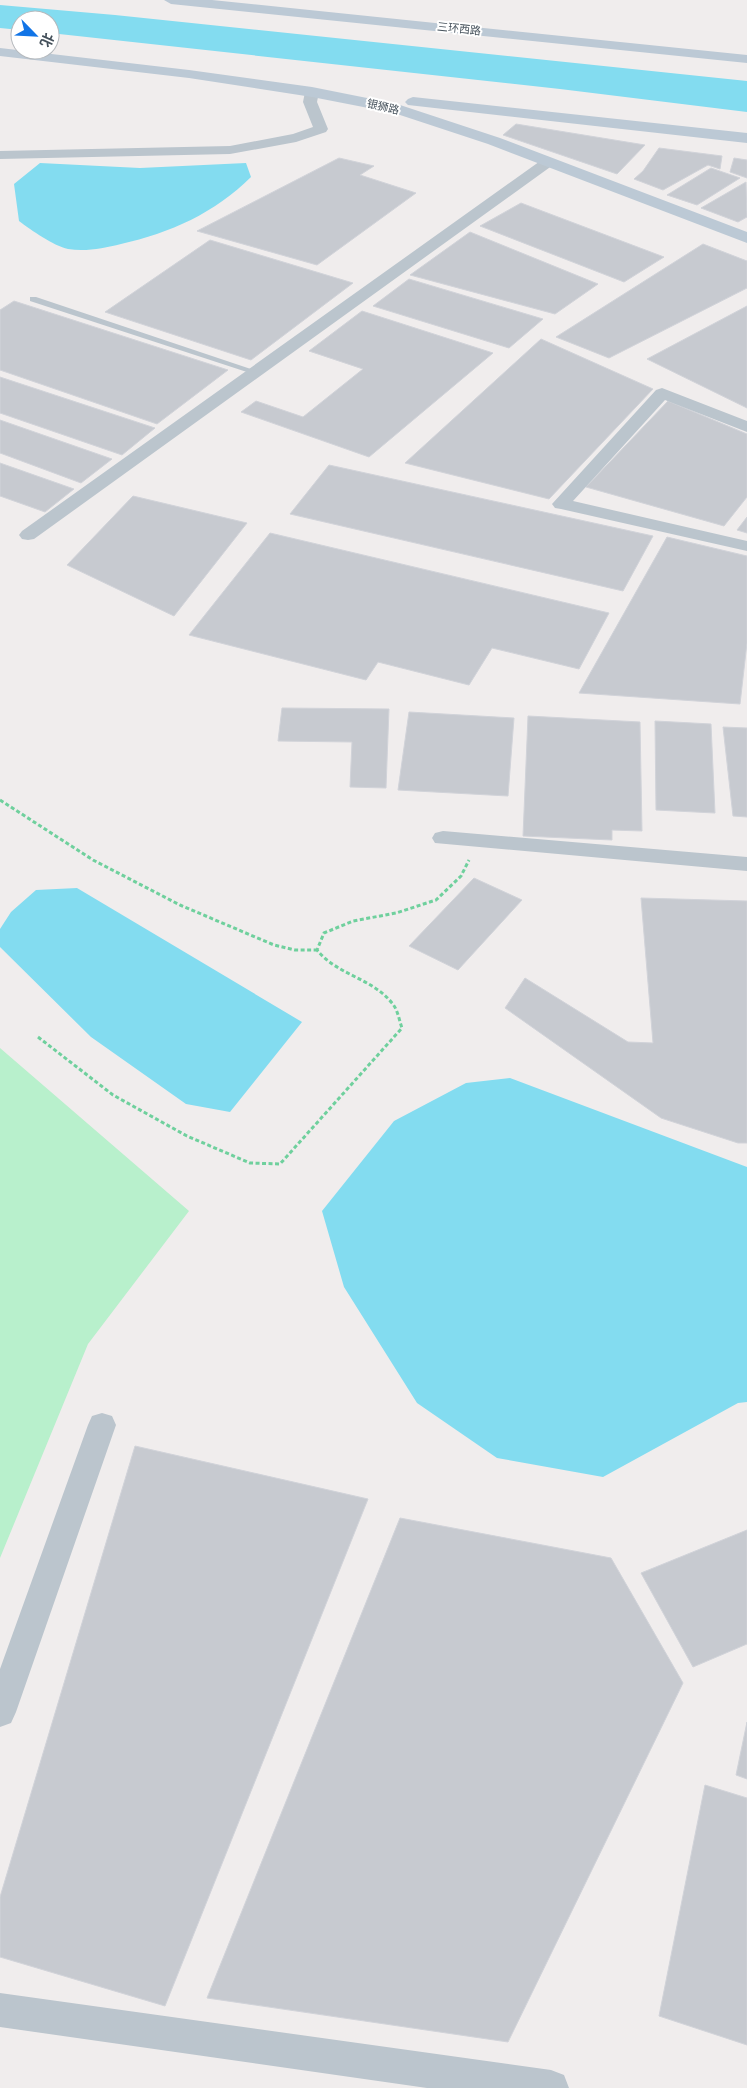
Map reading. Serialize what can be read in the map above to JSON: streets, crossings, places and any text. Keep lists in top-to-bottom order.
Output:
{
  "streets": {
    "main road": ["三环西路", "银狮路"]
  },
  "north": "bottom right"
}
